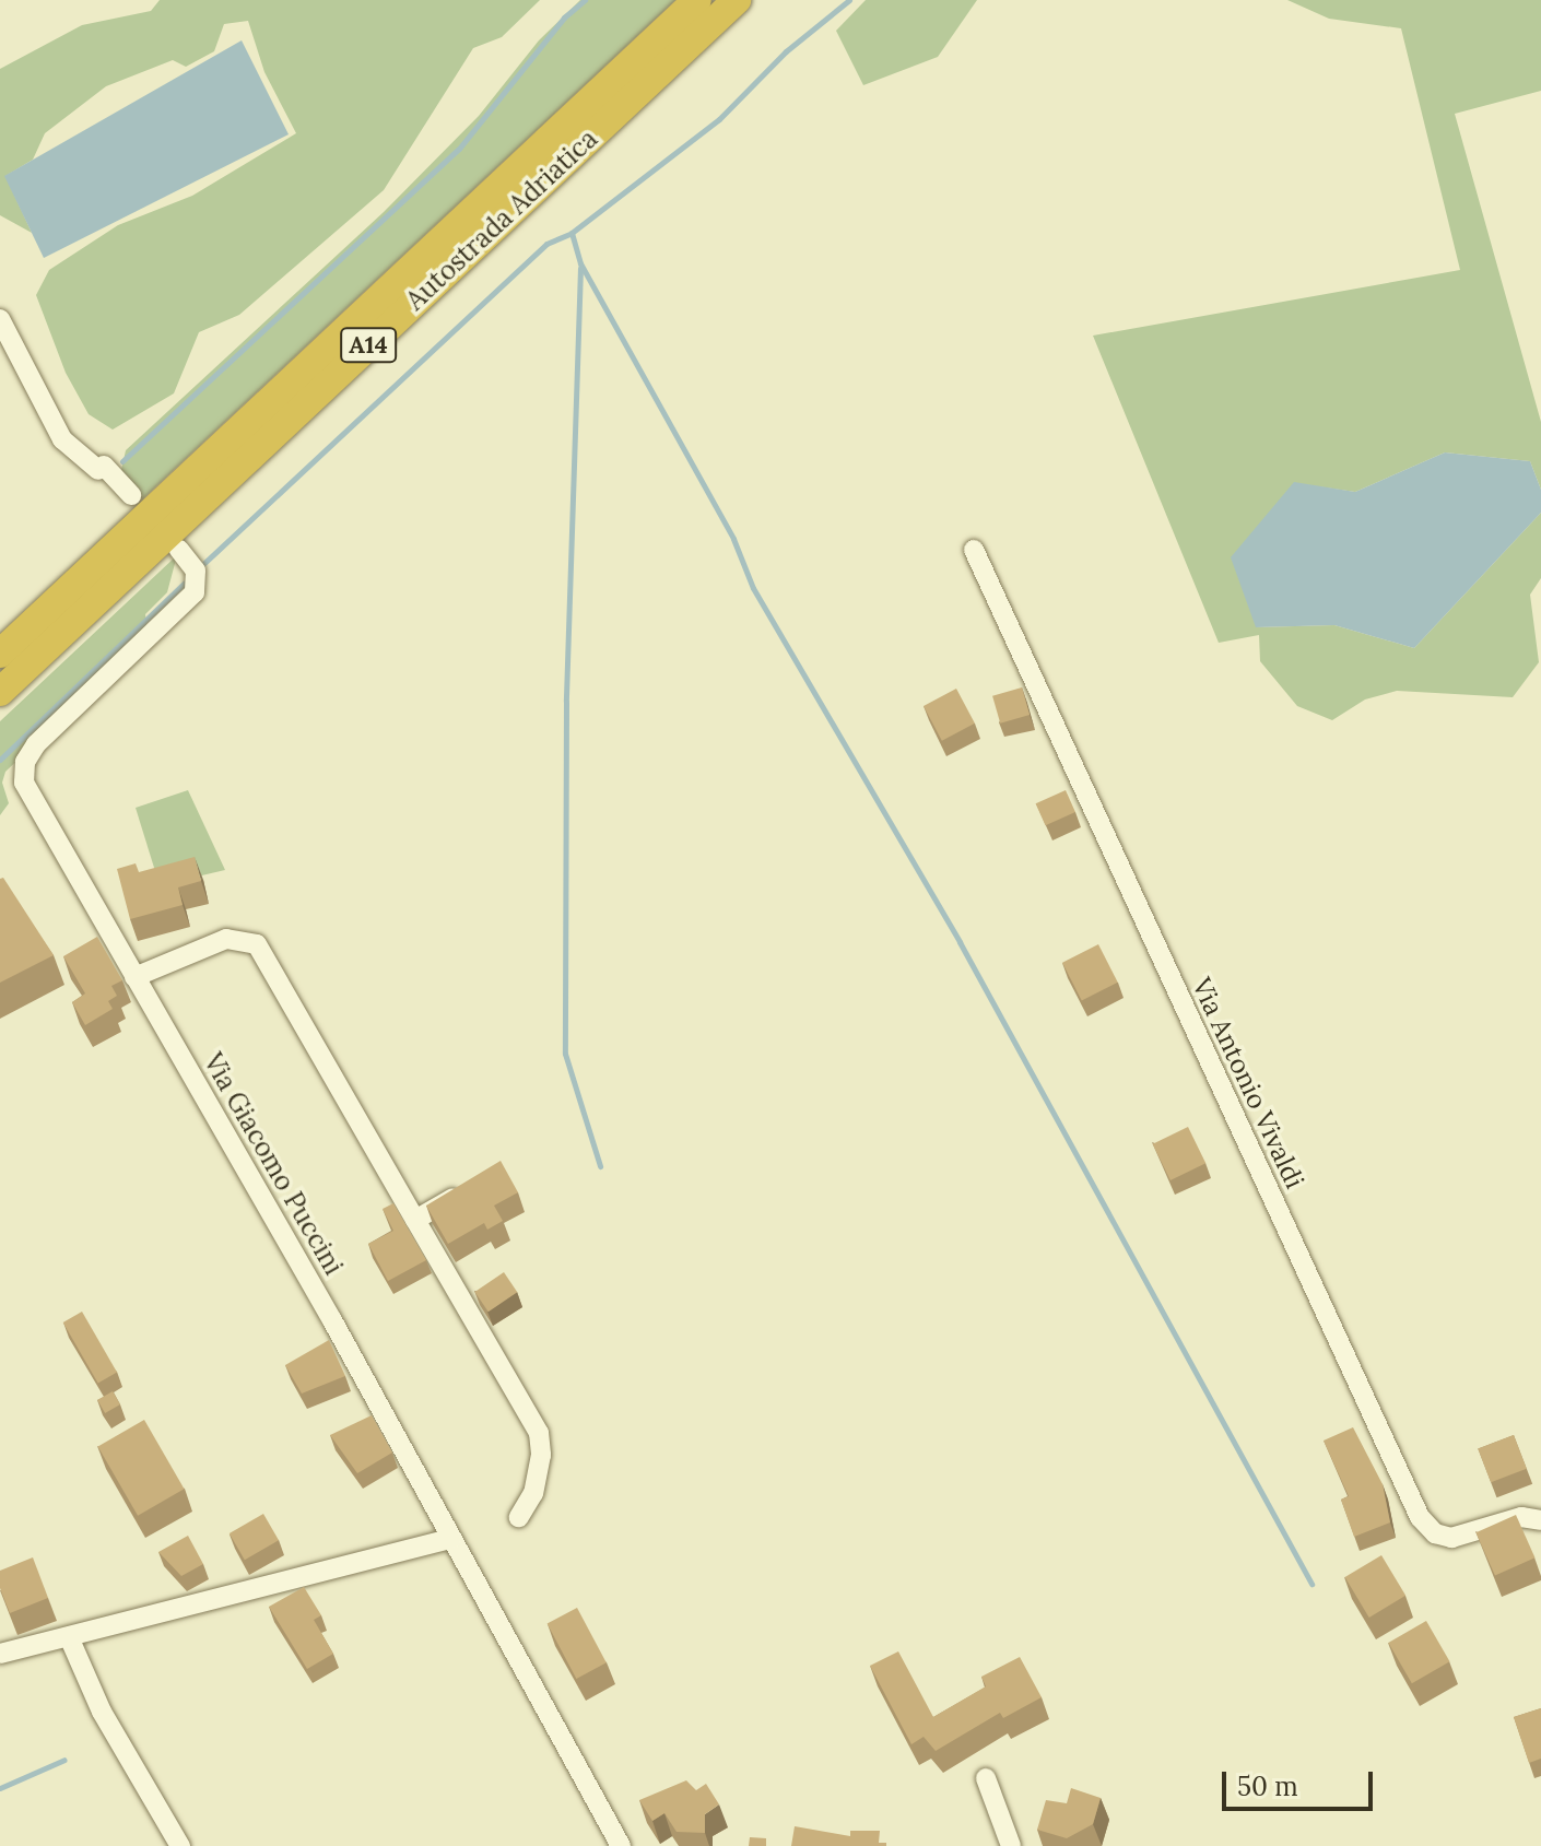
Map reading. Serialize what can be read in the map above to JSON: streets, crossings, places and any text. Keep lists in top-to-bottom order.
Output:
{
  "streets": {
    "highway": ["Autostrada Adriatica", "A14"],
    "street": ["Via Antonio Vivaldi", "Via Giacomo Puccini"]
  },
  "scale_bar": "50 m"
}
